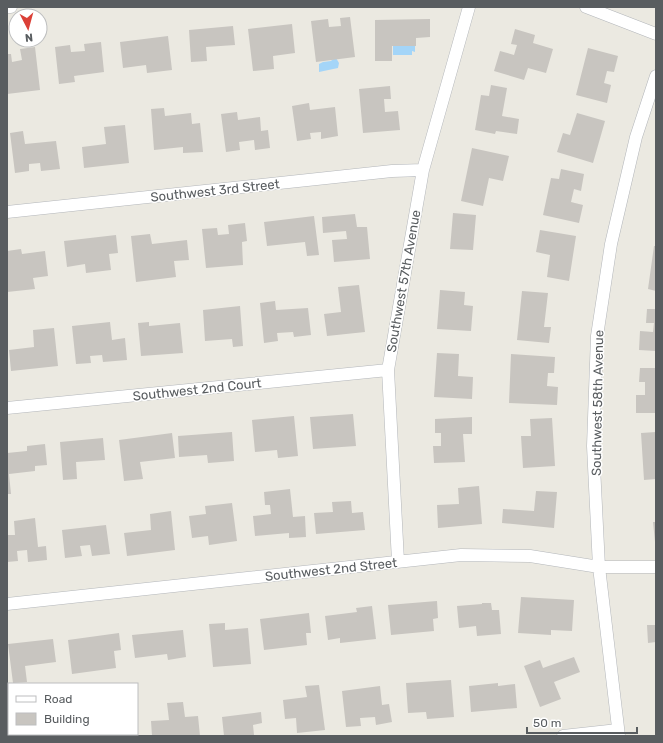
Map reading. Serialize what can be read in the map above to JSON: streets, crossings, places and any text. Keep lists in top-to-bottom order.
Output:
{
  "streets": {
    "street": [
      "Southwest 3rd Street",
      "Southwest 57th Avenue",
      "Southwest 2nd Court",
      "Southwest 58th Avenue",
      "Southwest 2nd Street"
    ]
  },
  "crossings": [
    ["Southwest 3rd Street", "Southwest 57th Avenue"],
    ["Southwest 57th Avenue", "Southwest 2nd Court"],
    ["Southwest 57th Avenue", "Southwest 2nd Street"],
    ["Southwest 58th Avenue", "Southwest 2nd Street"]
  ],
  "legend": ["Road", "Building"],
  "scale_bar": "50 m",
  "north": "bottom"
}
